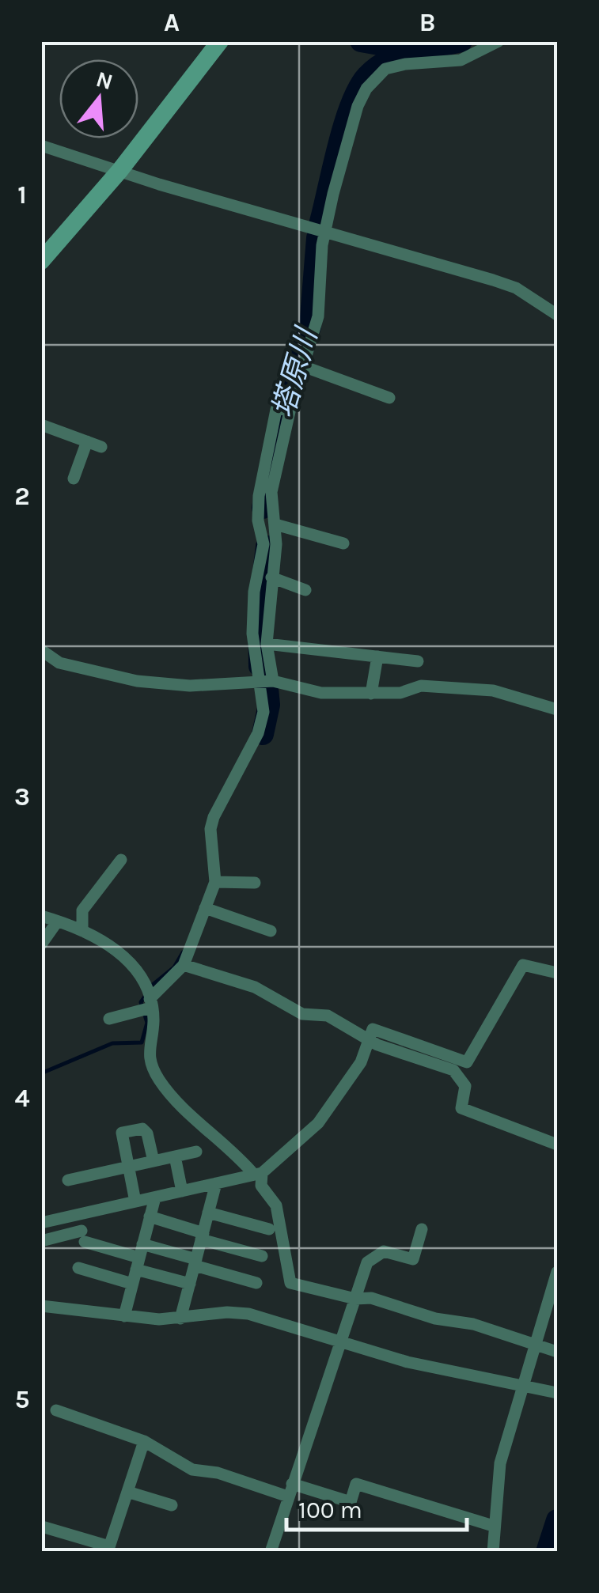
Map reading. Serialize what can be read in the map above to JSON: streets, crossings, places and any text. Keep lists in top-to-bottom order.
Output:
{
  "water": ["塔原川"],
  "scale_bar": "100 m",
  "north": "top",
  "grid": {
    "columns": ["A", "B"],
    "rows": [
      "1",
      "2",
      "3",
      "4",
      "5"
    ]
  }
}
